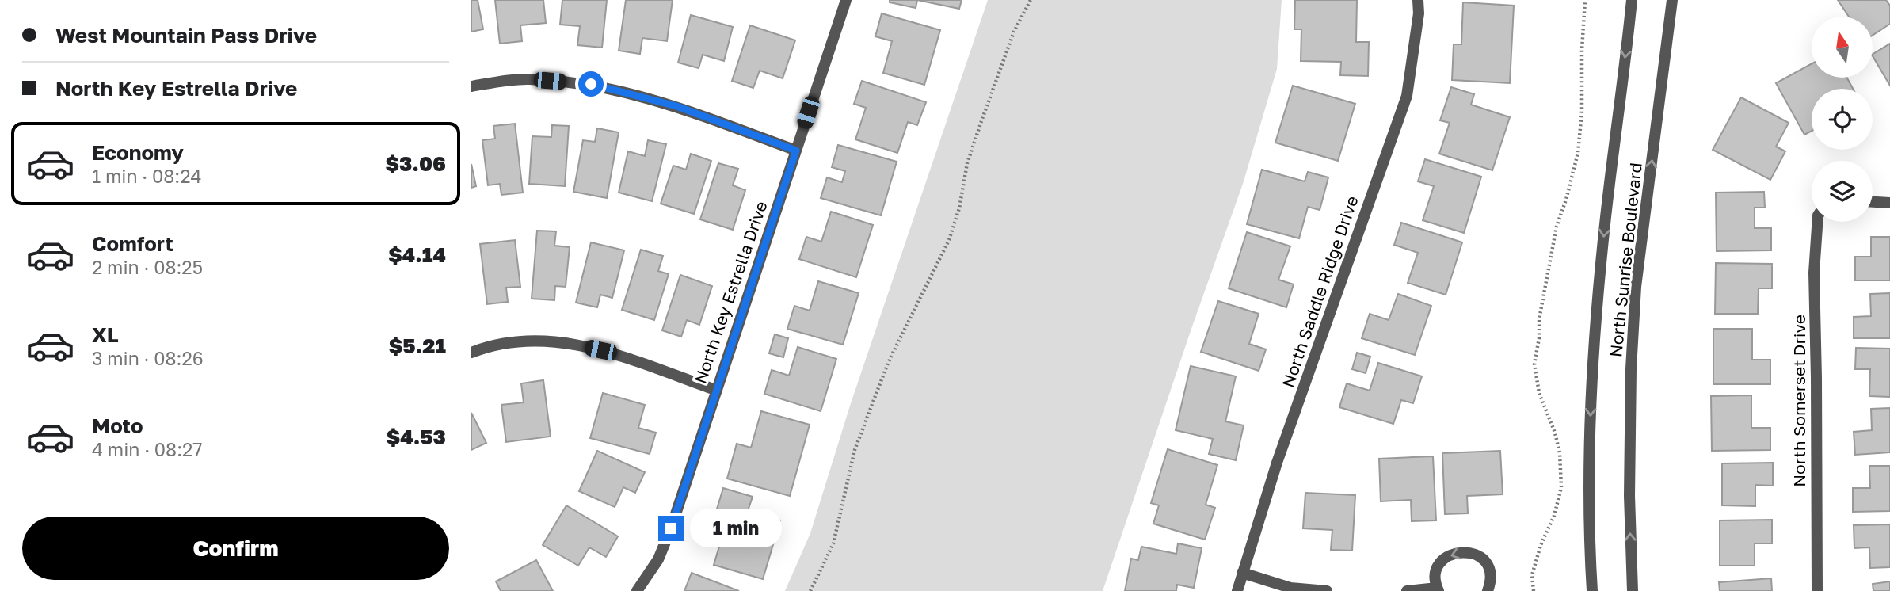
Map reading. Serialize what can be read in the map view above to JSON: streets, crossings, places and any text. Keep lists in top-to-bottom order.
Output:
{
  "streets": {
    "street": [
      "North Sunrise Boulevard",
      "North Saddle Ridge Drive",
      "North Key Estrella Drive",
      "North Somerset Drive"
    ]
  },
  "north": "top",
  "page": {
    "banner": ["West Mountain Pass Drive", "North Key Estrella Drive"],
    "list": [
      {
        "name": "Economy",
        "note": "1 min · 08:24",
        "value": "$3.06"
      },
      {
        "name": "Comfort",
        "note": "2 min · 08:25",
        "value": "$4.14"
      },
      {
        "name": "XL",
        "note": "3 min · 08:26",
        "value": "$5.21"
      },
      {
        "name": "Moto",
        "note": "4 min · 08:27",
        "value": "$4.53"
      }
    ],
    "buttons": "Confirm",
    "bubble": "1 min"
  }
}
